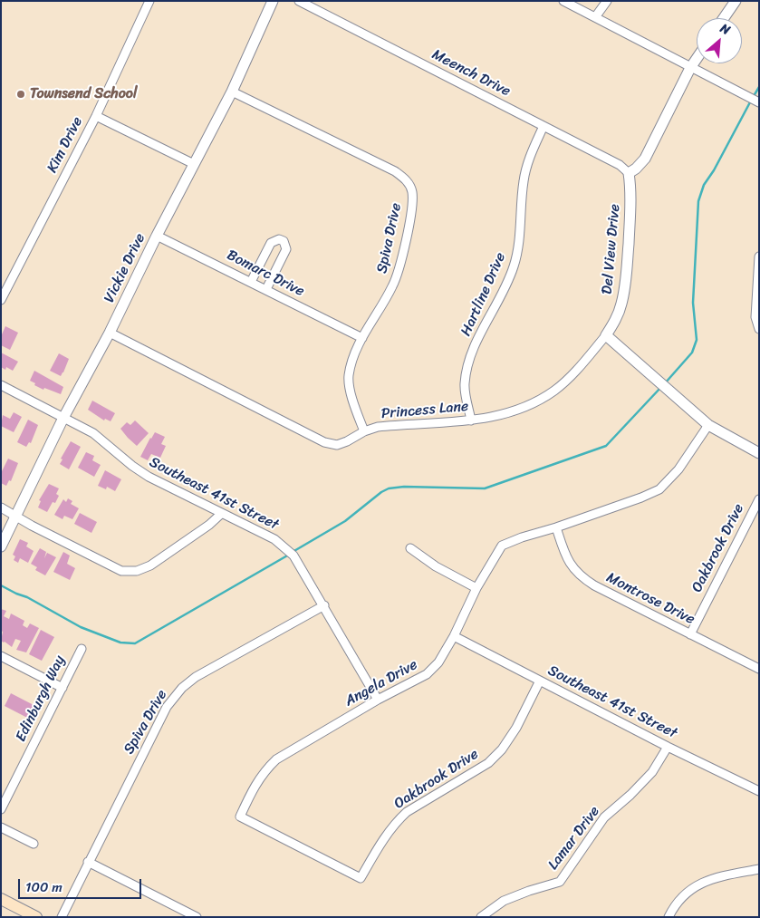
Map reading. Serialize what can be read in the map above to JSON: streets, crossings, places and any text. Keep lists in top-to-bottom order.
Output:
{
  "streets": {
    "street": [
      "Meench Drive",
      "Kim Drive",
      "Spiva Drive",
      "Del View Drive",
      "Vickie Drive",
      "Bomarc Drive",
      "Hartline Drive",
      "Princess Lane",
      "Southeast 41st Street",
      "Oakbrook Drive",
      "Montrose Drive",
      "Angela Drive",
      "Edinburgh Way",
      "Lamar Drive"
    ]
  },
  "crossings": [
    ["Meench Drive", "Del View Drive"],
    ["Meench Drive", "Hartline Drive"],
    ["Spiva Drive", "Vickie Drive"],
    ["Spiva Drive", "Bomarc Drive"],
    ["Spiva Drive", "Princess Lane"],
    ["Spiva Drive", "Southeast 41st Street"],
    ["Del View Drive", "Princess Lane"],
    ["Vickie Drive", "Bomarc Drive"],
    ["Vickie Drive", "Princess Lane"],
    ["Vickie Drive", "Southeast 41st Street"],
    ["Hartline Drive", "Princess Lane"],
    ["Southeast 41st Street", "Oakbrook Drive"],
    ["Southeast 41st Street", "Angela Drive"],
    ["Southeast 41st Street", "Lamar Drive"],
    ["Oakbrook Drive", "Montrose Drive"],
    ["Oakbrook Drive", "Angela Drive"],
    ["Montrose Drive", "Angela Drive"]
  ],
  "places": ["Townsend School"],
  "scale_bar": "100 m",
  "north": "top right"
}
